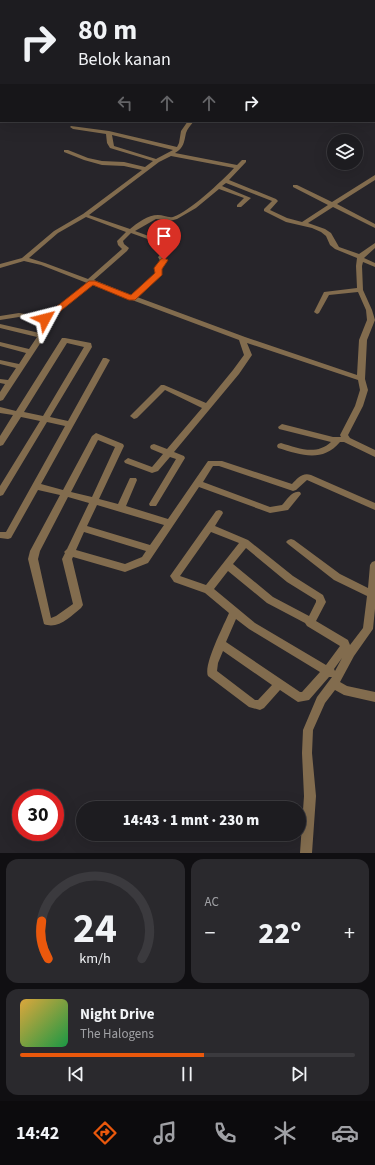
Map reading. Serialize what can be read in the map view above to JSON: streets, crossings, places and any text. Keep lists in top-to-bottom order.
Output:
{
  "page": {
    "turn": ["80 m", "Belok kanan"],
    "limit": "30",
    "trip": "14:43 · 1 mnt · 230 m",
    "tile": "AC",
    "heat": ["−", "22°", "+"],
    "song": ["Night Drive", "The Halogens"],
    "tabs": "14:42",
    "gauge": ["24", "km/h"]
  }
}
